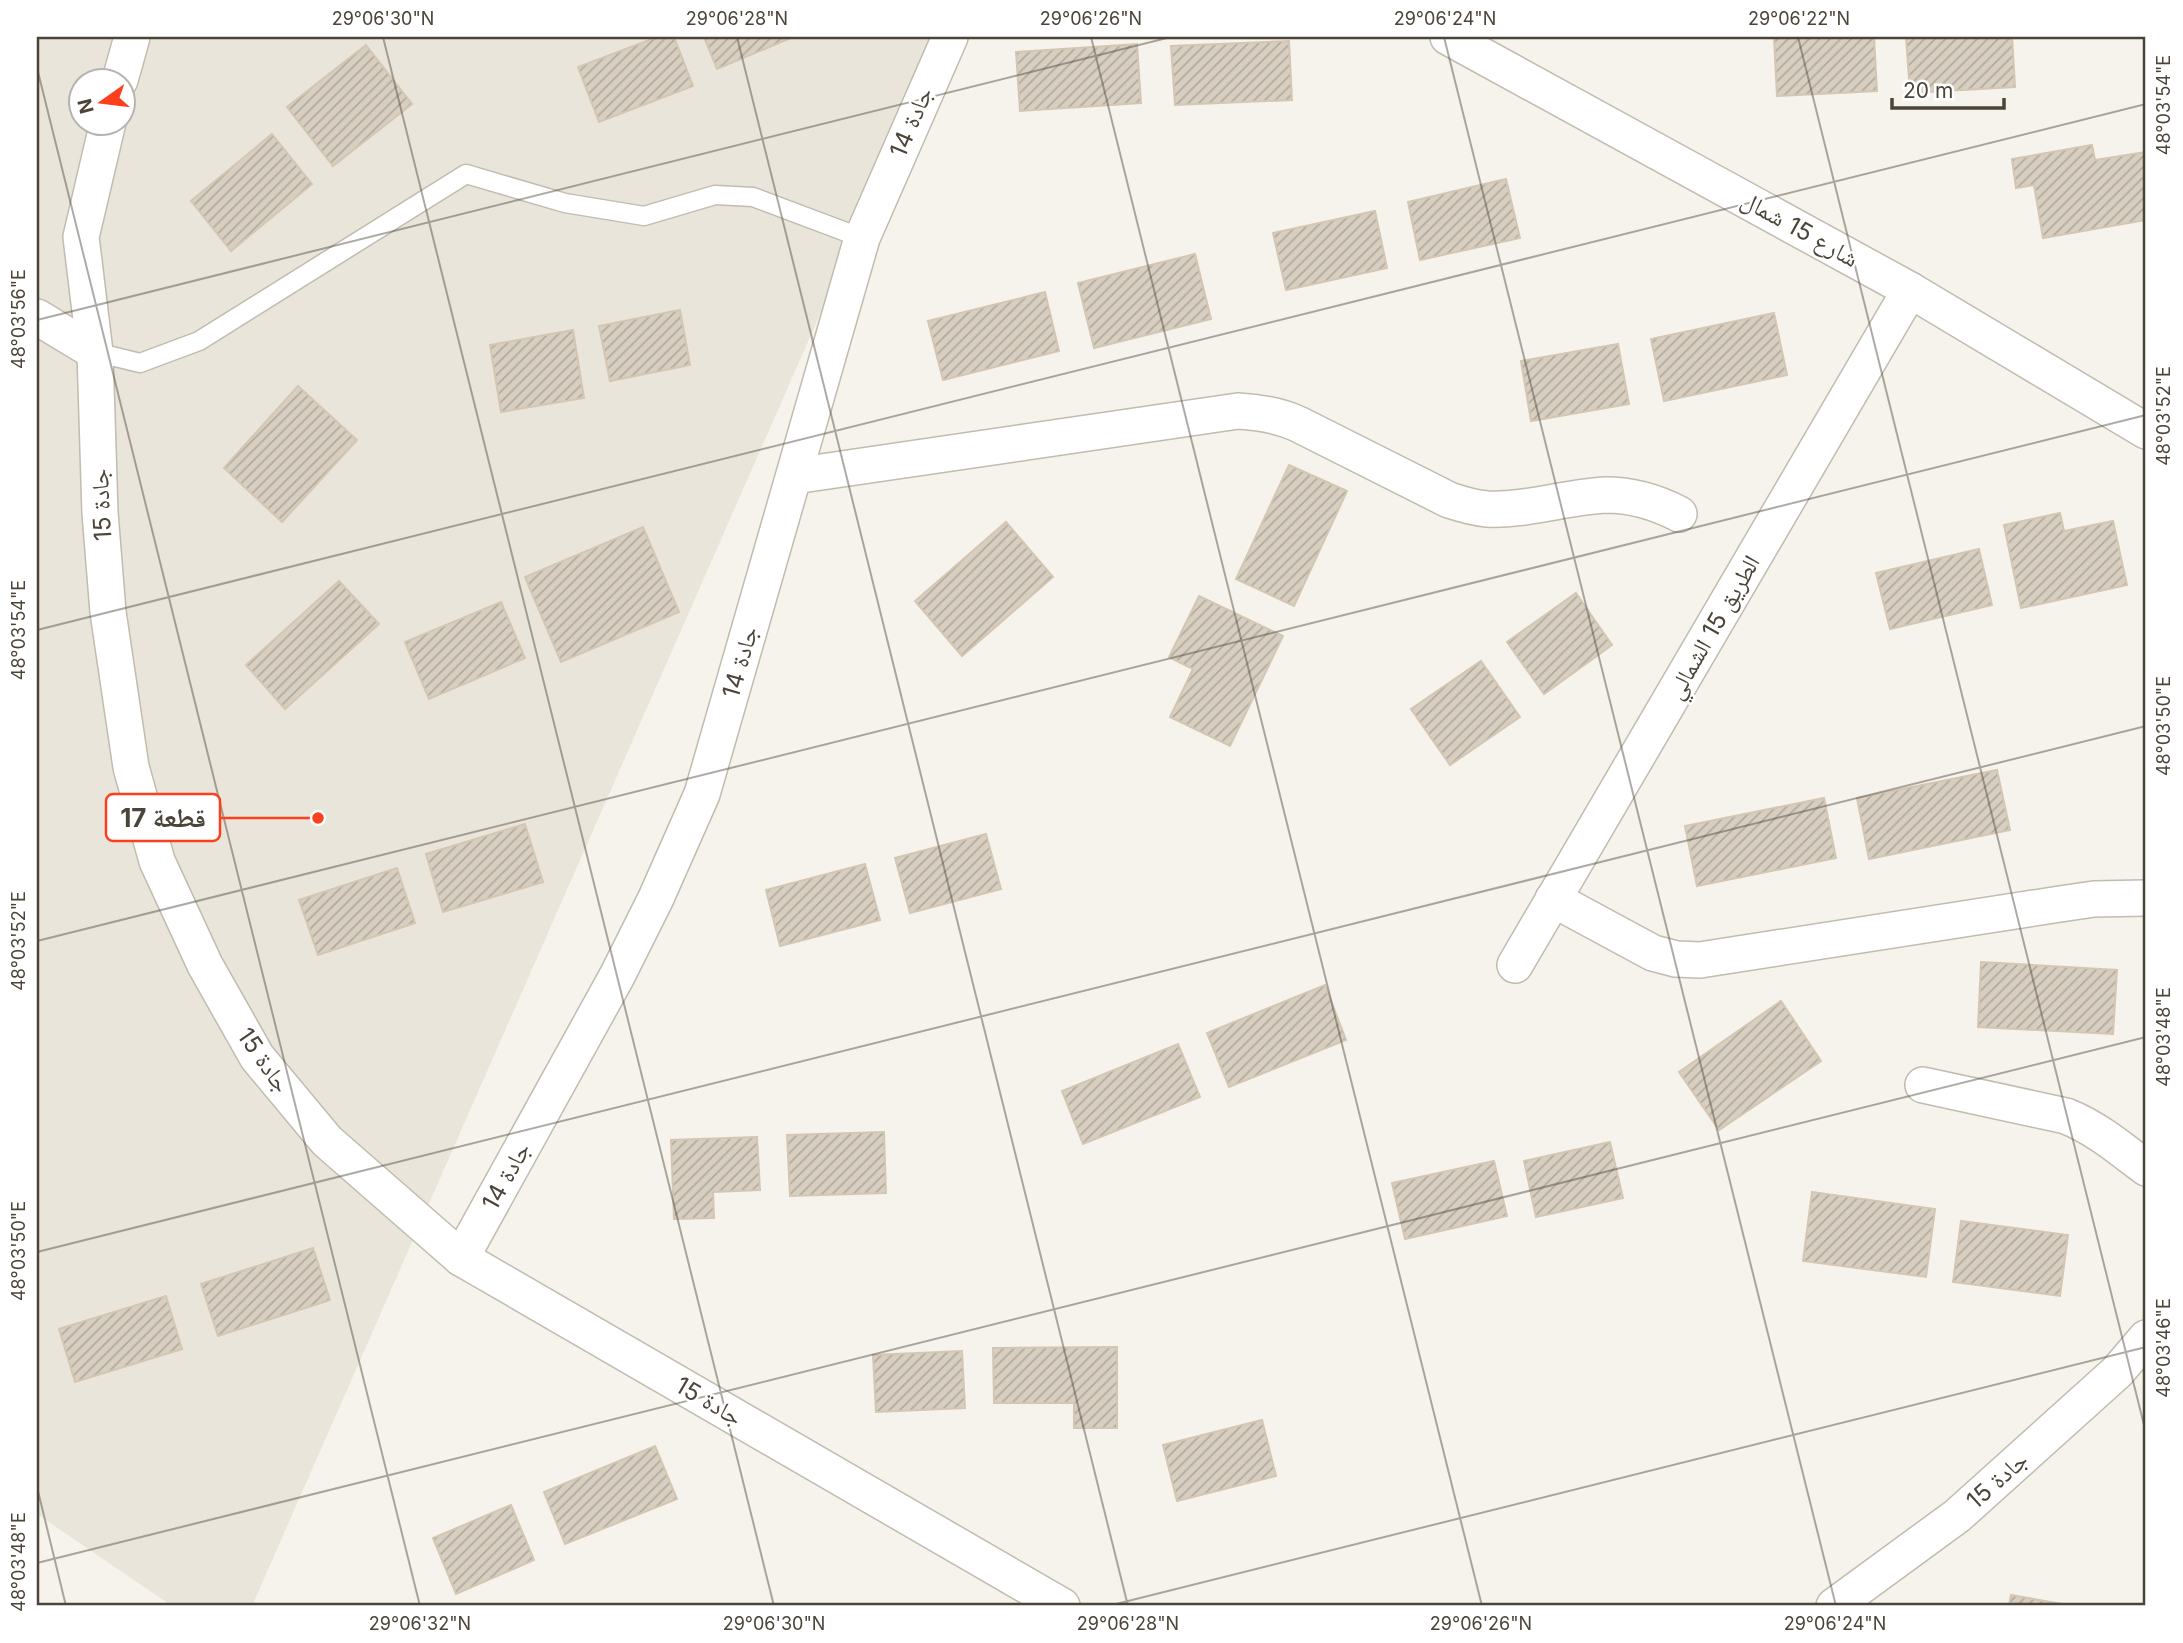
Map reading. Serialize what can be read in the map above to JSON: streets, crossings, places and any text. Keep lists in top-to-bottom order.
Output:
{
  "streets": {
    "street": [
      "جادة 14",
      "شارع 15 شمال",
      "جادة 15",
      "الطريق 15 الشمالي"
    ]
  },
  "crossings": [
    ["جادة 14", "جادة 15"],
    ["شارع 15 شمال", "الطريق 15 الشمالي"]
  ],
  "places": ["قطعة 17"],
  "scale_bar": "20 m",
  "north": "left",
  "coordinates": [
    "29°06'30\"N",
    "29°06'28\"N",
    "29°06'26\"N",
    "29°06'24\"N",
    "29°06'22\"N",
    "48°03'54\"E",
    "48°03'56\"E",
    "48°03'52\"E",
    "48°03'50\"E",
    "48°03'48\"E",
    "48°03'46\"E",
    "29°06'32\"N"
  ]
}
